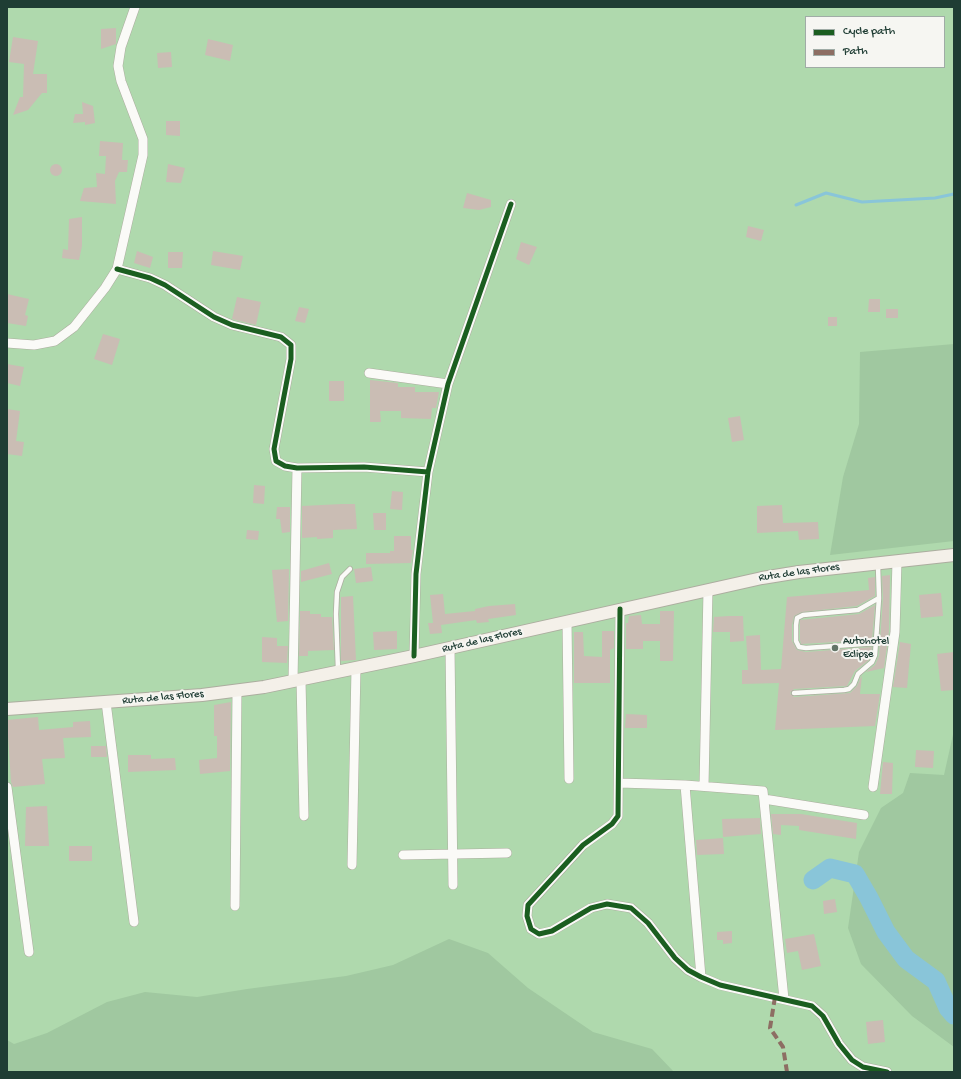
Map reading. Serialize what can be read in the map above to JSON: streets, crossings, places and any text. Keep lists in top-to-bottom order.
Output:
{
  "streets": {
    "main road": ["Ruta de las Flores"]
  },
  "places": ["Autohotel Eclipse"],
  "legend": ["Cycle path", "Path"]
}
